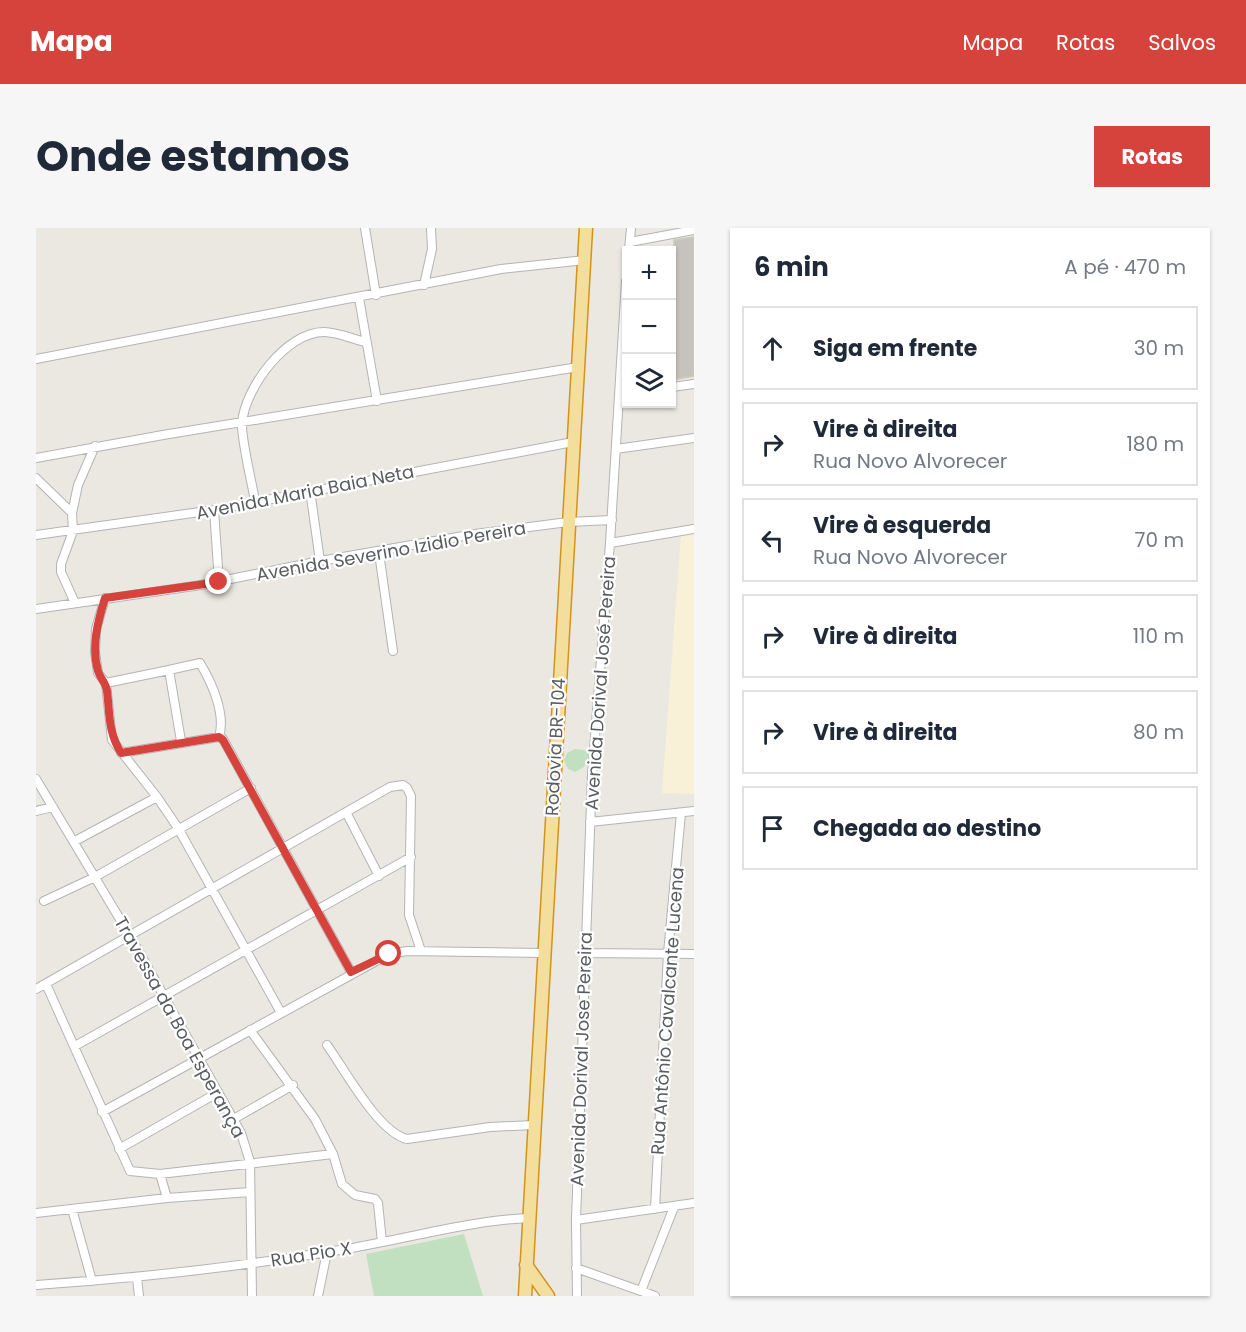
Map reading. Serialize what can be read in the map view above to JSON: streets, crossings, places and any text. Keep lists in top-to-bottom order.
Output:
{
  "streets": {
    "highway": ["Rodovia BR-104"],
    "street": [
      "Avenida Maria Baia Neta",
      "Avenida Severino Izidio Pereira",
      "Avenida Dorival José Pereira",
      "Rua Antônio Cavalcante Lucena",
      "Travessa da Boa Esperança",
      "Avenida Dorival Jose Pereira",
      "Rua Pio X"
    ]
  },
  "crossings": [
    ["Avenida Maria Baia Neta", "Rodovia BR-104"],
    ["Avenida Severino Izidio Pereira", "Avenida Dorival José Pereira"],
    ["Avenida Severino Izidio Pereira", "Rodovia BR-104"],
    ["Avenida Dorival José Pereira", "Avenida Dorival Jose Pereira"],
    ["Rodovia BR-104", "Rua Pio X"],
    ["Travessa da Boa Esperança", "Rua Pio X"]
  ],
  "page": {
    "header": "Mapa",
    "nav": ["Mapa", "Rotas", "Salvos"],
    "title": "Onde estamos",
    "buttons": "Rotas",
    "heading": ["6 min", "A pé · 470 m"],
    "map_buttons": ["+", "−"],
    "list": [
      ["Siga em frente", "30 m"],
      ["Vire à direita", "Rua Novo Alvorecer", "180 m"],
      ["Vire à esquerda", "Rua Novo Alvorecer", "70 m"],
      ["Vire à direita", "110 m"],
      ["Vire à direita", "80 m"],
      "Chegada ao destino"
    ]
  }
}
